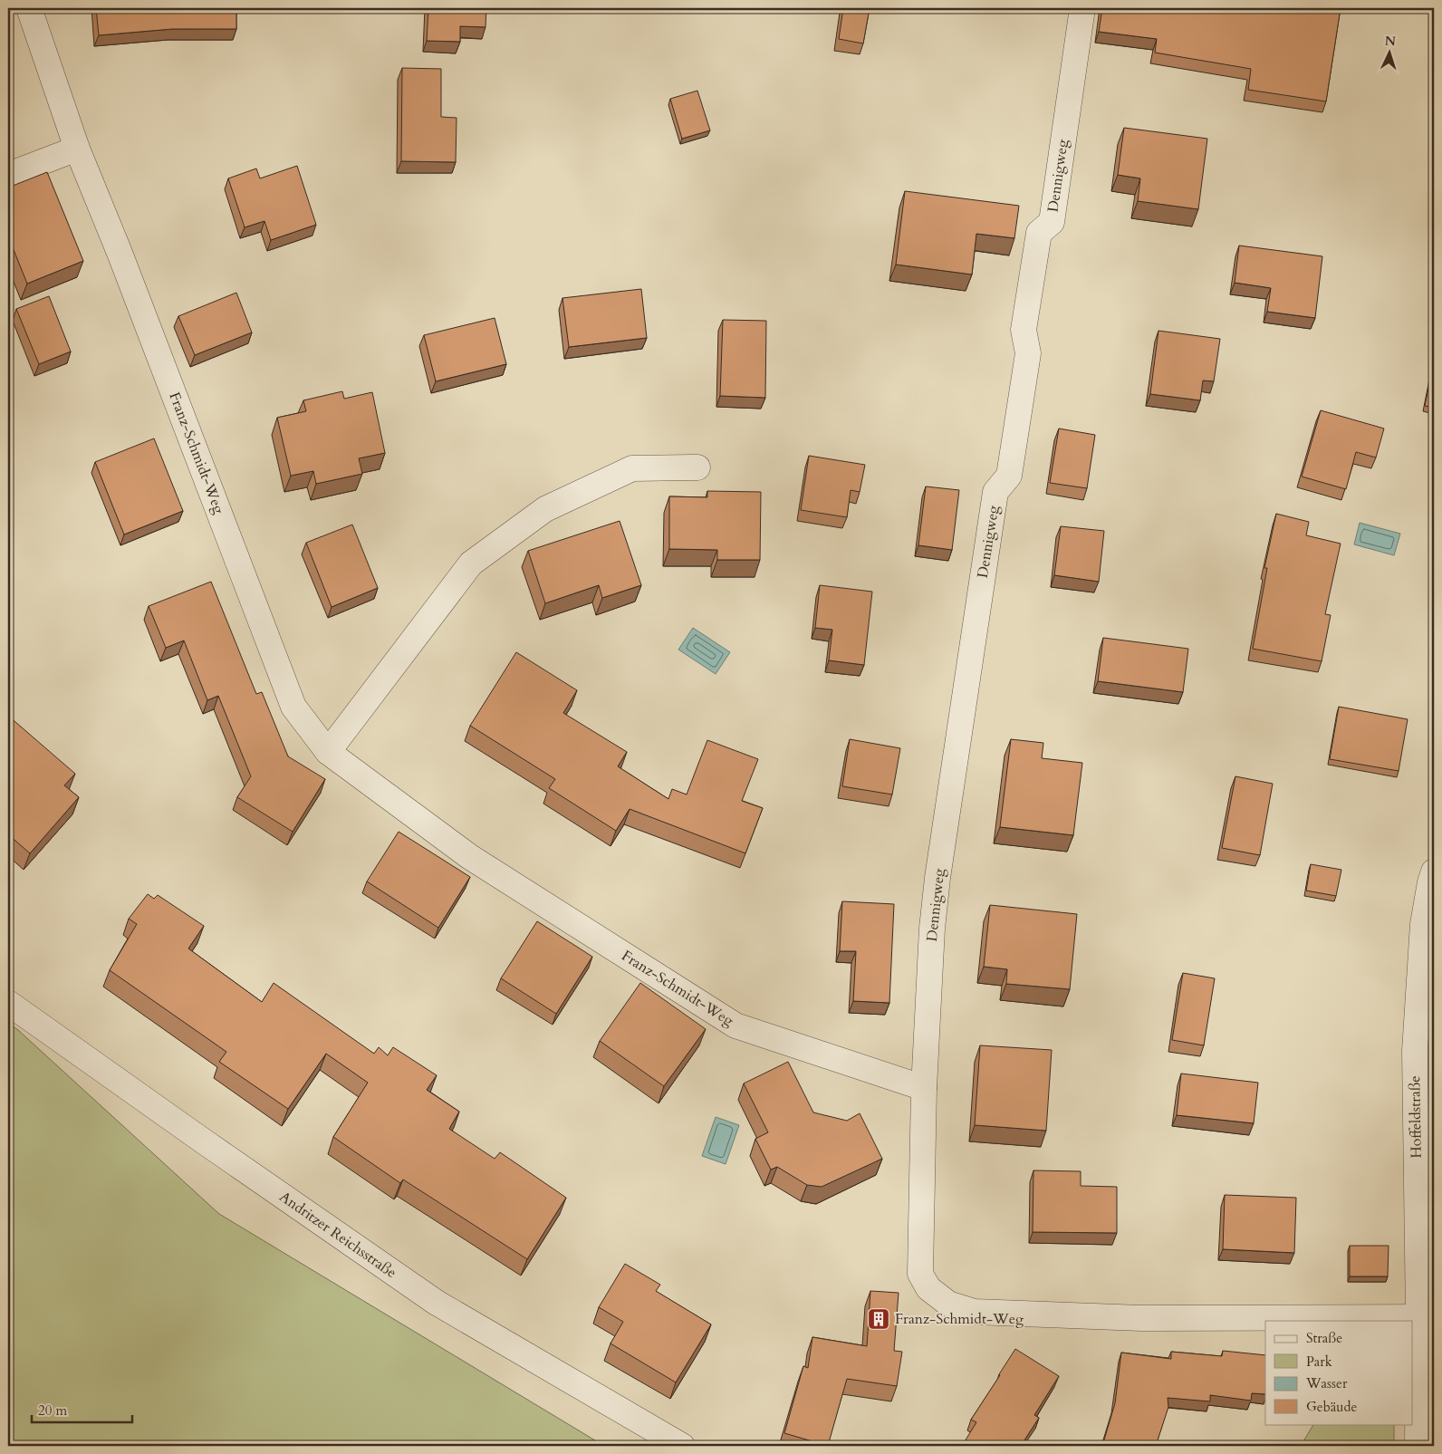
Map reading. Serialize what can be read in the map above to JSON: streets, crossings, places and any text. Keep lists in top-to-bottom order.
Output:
{
  "streets": {
    "street": [
      "Dennigweg",
      "Franz-Schmidt-Weg",
      "Hoffeldstraße",
      "Andritzer Reichsstraße"
    ]
  },
  "crossings": [
    ["Dennigweg", "Franz-Schmidt-Weg"]
  ],
  "places": {
    "building": ["Franz-Schmidt-Weg"]
  },
  "legend": [
    "Straße",
    "Park",
    "Wasser",
    "Gebäude"
  ],
  "scale_bar": "20 m",
  "north": "top"
}
